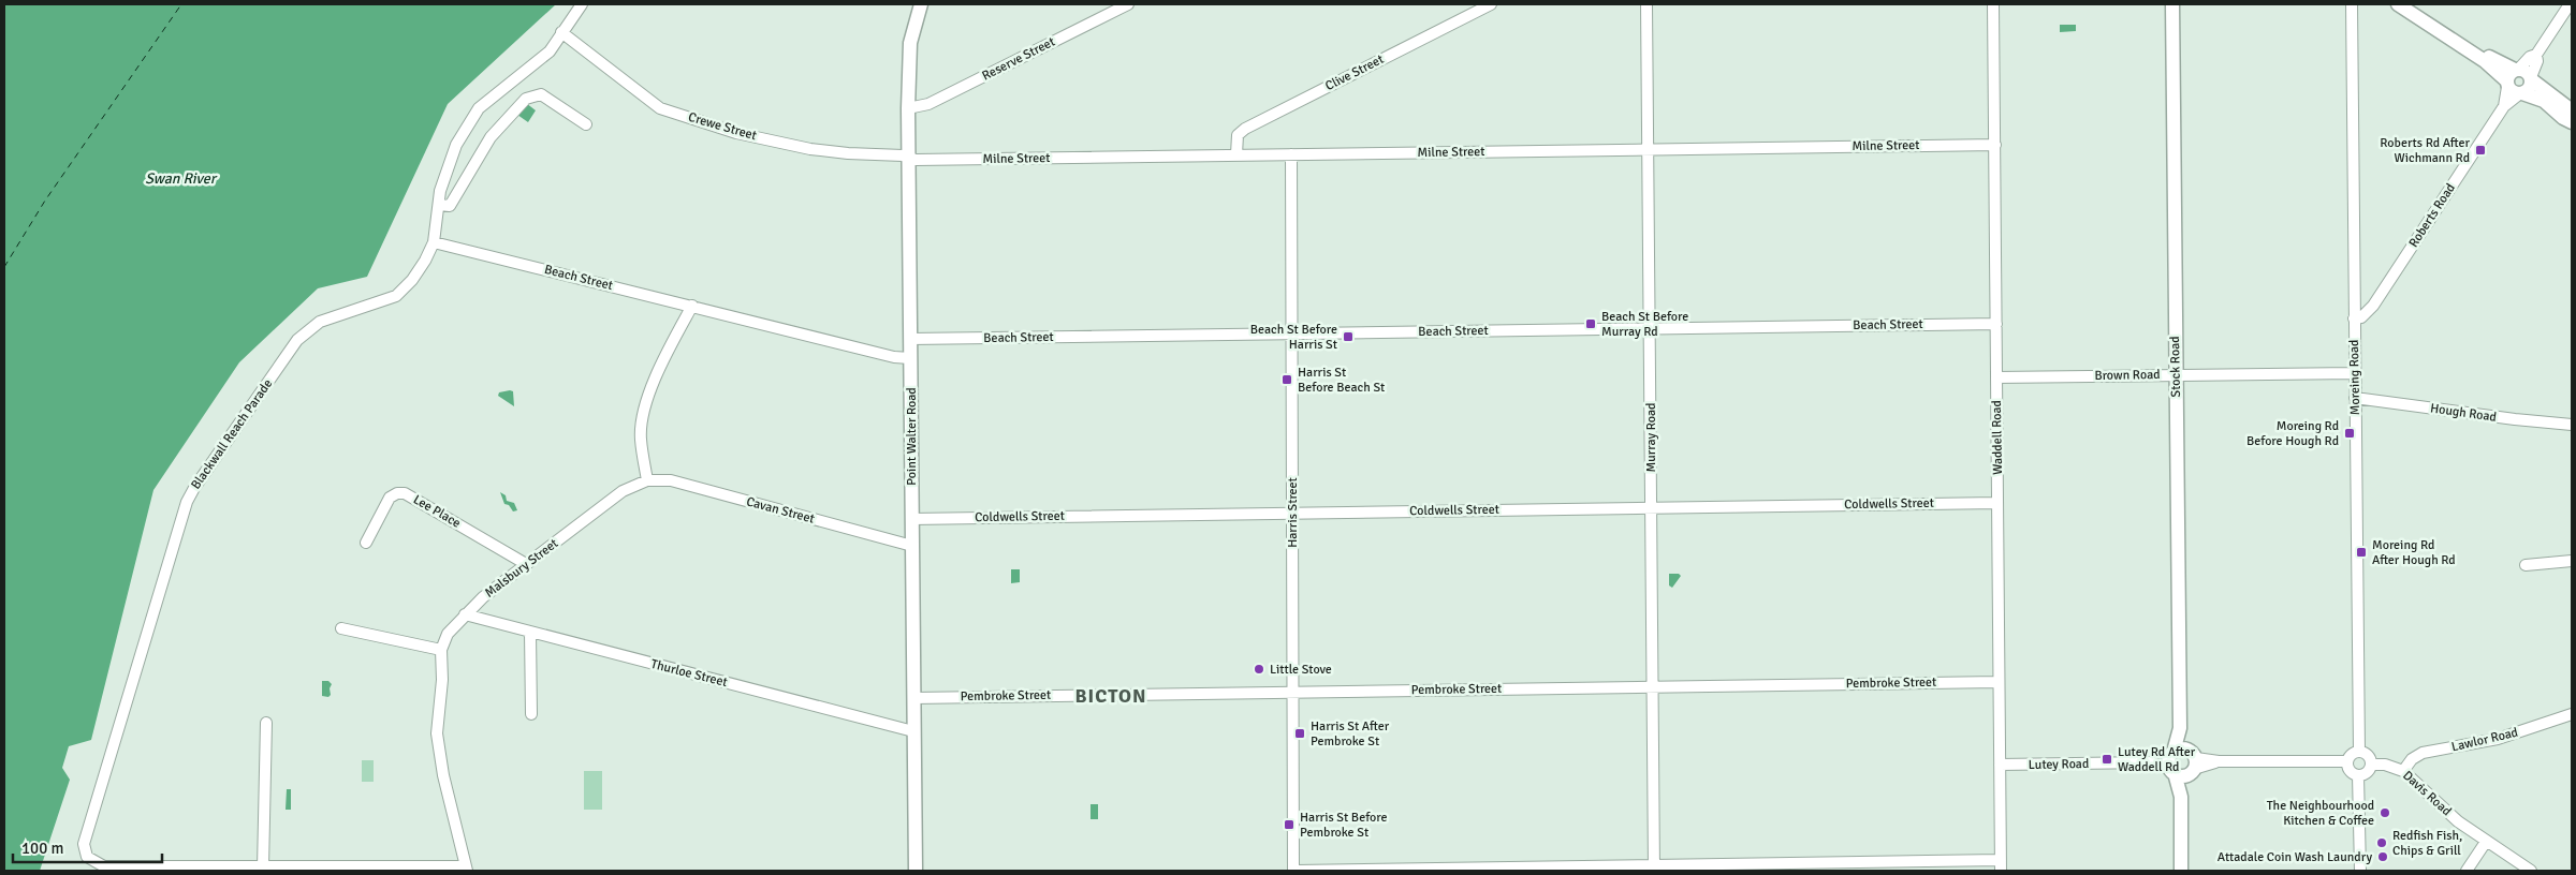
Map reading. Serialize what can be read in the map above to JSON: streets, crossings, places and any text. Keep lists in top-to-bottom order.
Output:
{
  "streets": {
    "street": [
      "Reserve Street",
      "Clive Street",
      "Crewe Street",
      "Milne Street",
      "Roberts Road",
      "Beach Street",
      "Stock Road",
      "Brown Road",
      "Moreing Road",
      "Hough Road",
      "Blackwall Reach Parade",
      "Point Walter Road",
      "Murray Road",
      "Waddell Road",
      "Coldwells Street",
      "Cavan Street",
      "Lee Place",
      "Harris Street",
      "Malsbury Street",
      "Thurloe Street",
      "Pembroke Street",
      "Lawlor Road",
      "Lutey Road",
      "Davis Road"
    ]
  },
  "crossings": [
    ["Reserve Street", "Point Walter Road"],
    ["Clive Street", "Milne Street"],
    ["Crewe Street", "Milne Street"],
    ["Crewe Street", "Blackwall Reach Parade"],
    ["Crewe Street", "Point Walter Road"],
    ["Milne Street", "Point Walter Road"],
    ["Milne Street", "Murray Road"],
    ["Milne Street", "Waddell Road"],
    ["Milne Street", "Harris Street"],
    ["Roberts Road", "Moreing Road"],
    ["Beach Street", "Blackwall Reach Parade"],
    ["Beach Street", "Point Walter Road"],
    ["Beach Street", "Murray Road"],
    ["Beach Street", "Waddell Road"],
    ["Beach Street", "Harris Street"],
    ["Stock Road", "Brown Road"],
    ["Stock Road", "Lutey Road"],
    ["Brown Road", "Moreing Road"],
    ["Brown Road", "Waddell Road"],
    ["Moreing Road", "Hough Road"],
    ["Moreing Road", "Lutey Road"],
    ["Moreing Road", "Davis Road"],
    ["Point Walter Road", "Coldwells Street"],
    ["Point Walter Road", "Cavan Street"],
    ["Point Walter Road", "Thurloe Street"],
    ["Point Walter Road", "Pembroke Street"],
    ["Murray Road", "Coldwells Street"],
    ["Murray Road", "Pembroke Street"],
    ["Waddell Road", "Coldwells Street"],
    ["Waddell Road", "Pembroke Street"],
    ["Waddell Road", "Lutey Road"],
    ["Coldwells Street", "Harris Street"],
    ["Cavan Street", "Malsbury Street"],
    ["Lee Place", "Malsbury Street"],
    ["Harris Street", "Pembroke Street"],
    ["Malsbury Street", "Thurloe Street"],
    ["Lawlor Road", "Davis Road"],
    ["Lutey Road", "Davis Road"]
  ],
  "districts": ["BICTON"],
  "water": ["Swan River"],
  "places": {
    "transit": [
      "Roberts Rd After Wichmann Rd",
      "Beach St Before Murray Rd",
      "Beach St Before Harris St",
      "Harris St Before Beach St",
      "Moreing Rd Before Hough Rd",
      "Moreing Rd After Hough Rd",
      "Harris St After Pembroke St",
      "Lutey Rd After Waddell Rd",
      "Harris St Before Pembroke St"
    ],
    "other": [
      "Little Stove",
      "The Neighbourhood Kitchen & Coffee",
      "Redfish Fish, Chips & Grill",
      "Attadale Coin Wash Laundry"
    ]
  },
  "scale_bar": "100 m"
}
